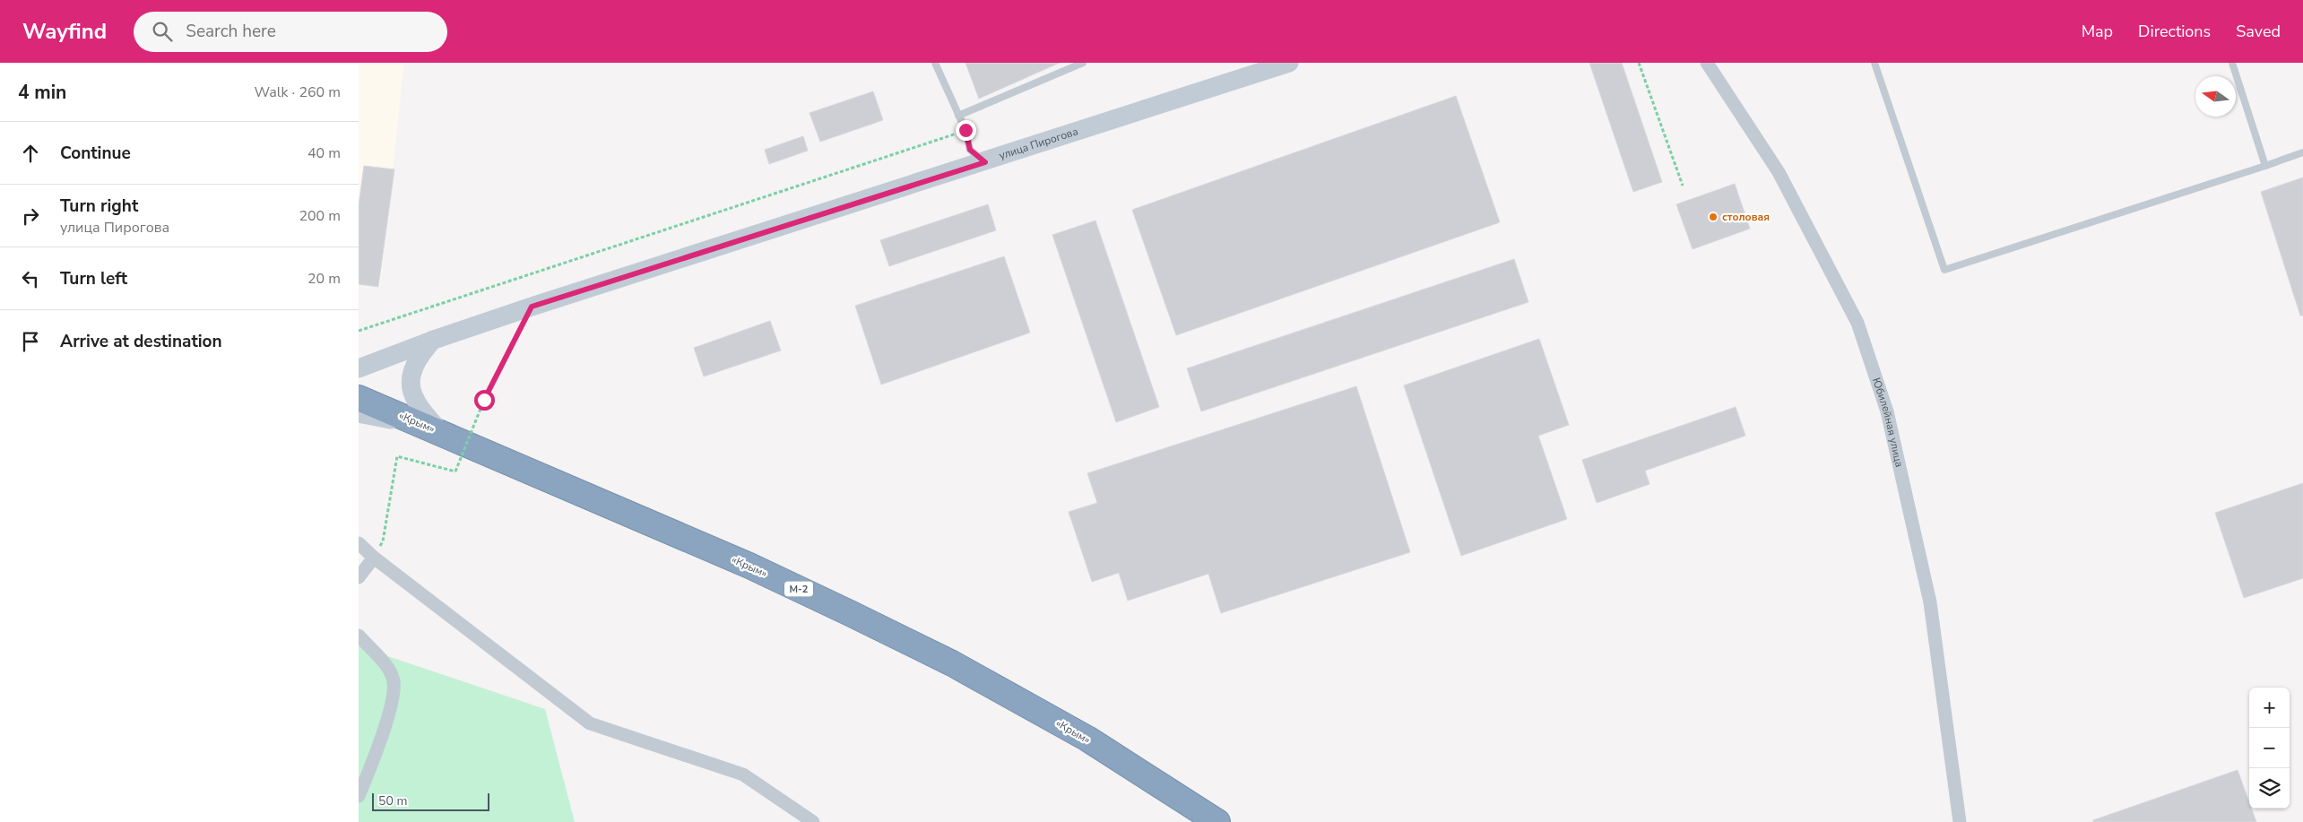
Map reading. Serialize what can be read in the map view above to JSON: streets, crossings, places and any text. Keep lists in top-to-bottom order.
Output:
{
  "streets": {
    "highway": ["«Крым»", "М-2"],
    "street": ["улица Пирогова", "Юбилейная улица"]
  },
  "places": ["столовая"],
  "scale_bar": "50 m",
  "north": "left",
  "page": {
    "header": "Wayfind",
    "search": "Search here",
    "nav": ["Map", "Directions", "Saved"],
    "heading": ["4 min", "Walk · 260 m"],
    "list": [
      ["Continue", "40 m"],
      ["Turn right", "улица Пирогова", "200 m"],
      ["Turn left", "20 m"],
      "Arrive at destination"
    ],
    "map_buttons": ["+", "−"],
    "scale": "50 m"
  }
}
